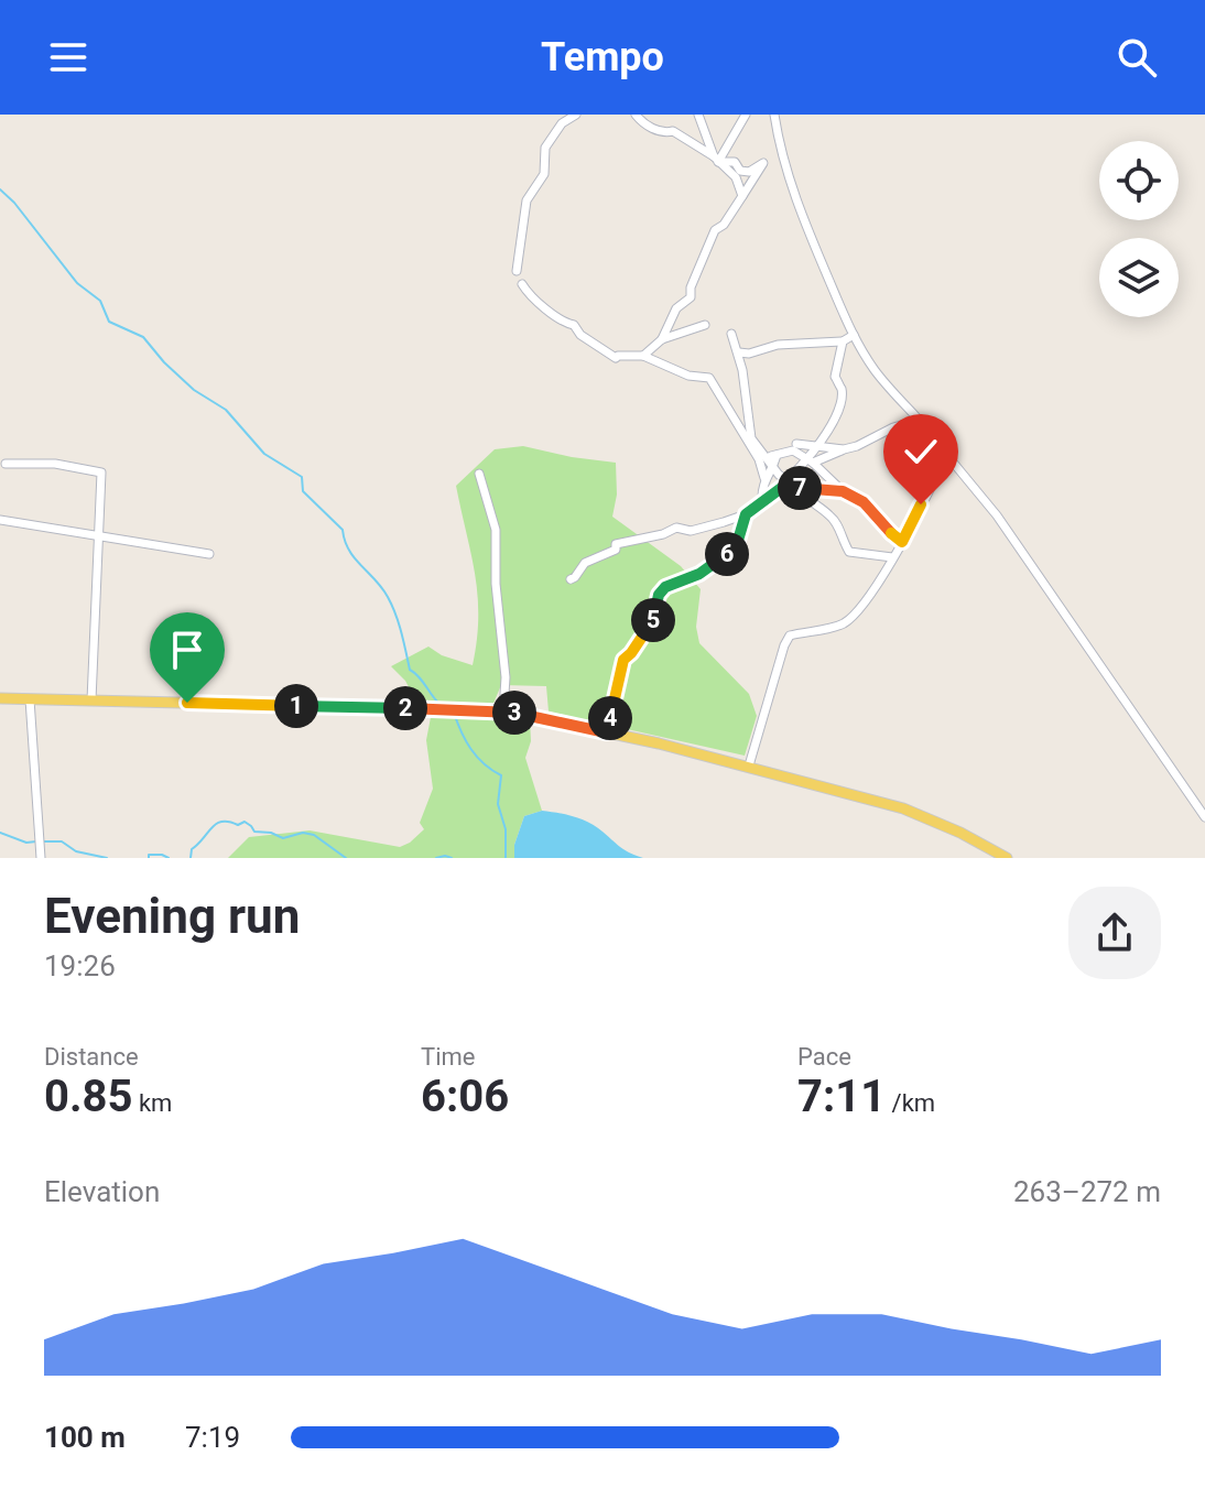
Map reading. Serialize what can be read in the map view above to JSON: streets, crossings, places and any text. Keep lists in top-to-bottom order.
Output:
{
  "page": {
    "header": "Tempo",
    "pins": [
      "7",
      "6",
      "5",
      "1",
      "2",
      "3",
      "4"
    ],
    "heading": ["Evening run", "19:26"],
    "stats": [
      ["Distance", "0.85 km"],
      ["Time", "6:06"],
      ["Pace", "7:11 /km"]
    ],
    "chart": ["Elevation", "263–272 m"],
    "list": [
      {
        "name": "100 m",
        "note": "7:19"
      }
    ]
  }
}
